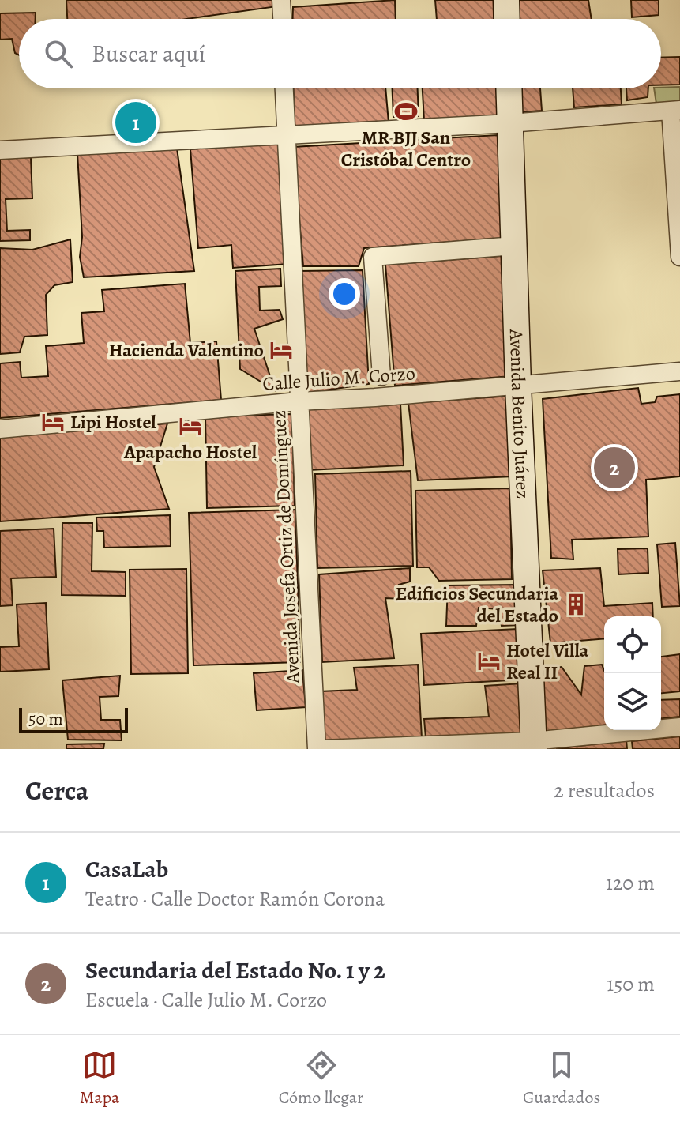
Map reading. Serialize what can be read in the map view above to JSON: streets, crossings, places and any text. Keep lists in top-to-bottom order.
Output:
{
  "streets": {
    "street": ["Calle Julio M. Corzo", "Avenida Benito Juárez", "Avenida Josefa Ortiz de Domínguez"]
  },
  "crossings": [
    ["Calle Julio M. Corzo", "Avenida Benito Juárez"],
    ["Calle Julio M. Corzo", "Avenida Josefa Ortiz de Domínguez"]
  ],
  "places": {
    "sports": ["MR BJJ San Cristóbal Centro"],
    "hotel": [
      "Hacienda Valentino",
      "Lipi Hostel",
      "Apapacho Hostel",
      "Hotel Villa Real II"
    ],
    "building": ["Edificios Secundaria del Estado"]
  },
  "scale_bar": "50 m",
  "page": {
    "search": "Buscar aquí",
    "pins": ["1", "2"],
    "scale": "50 m",
    "heading": ["Cerca", "2 resultados"],
    "list": [
      {
        "mark": "1",
        "name": "CasaLab",
        "note": "Teatro · Calle Doctor Ramón Corona",
        "value": "120 m"
      },
      {
        "mark": "2",
        "name": "Secundaria del Estado No. 1 y 2",
        "note": "Escuela · Calle Julio M. Corzo",
        "value": "150 m"
      }
    ],
    "nav": ["Mapa", "Cómo llegar", "Guardados"]
  }
}
